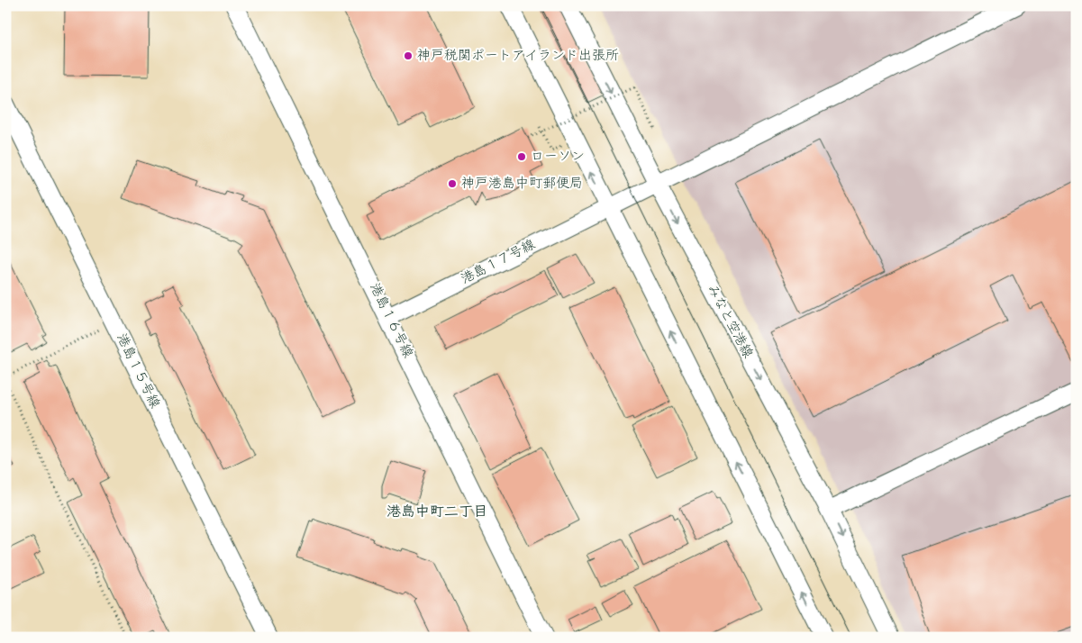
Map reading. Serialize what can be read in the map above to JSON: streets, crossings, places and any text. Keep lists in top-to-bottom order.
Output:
{
  "streets": {
    "street": [
      "港島１７号線",
      "港島１６号線",
      "みなと空港線",
      "港島１５号線"
    ]
  },
  "crossings": [
    ["港島１７号線", "港島１６号線"],
    ["港島１７号線", "みなと空港線"]
  ],
  "districts": ["港島中町二丁目"],
  "places": ["神戸税関ポートアイランド出張所", "ローソン", "神戸港島中町郵便局"]
}
